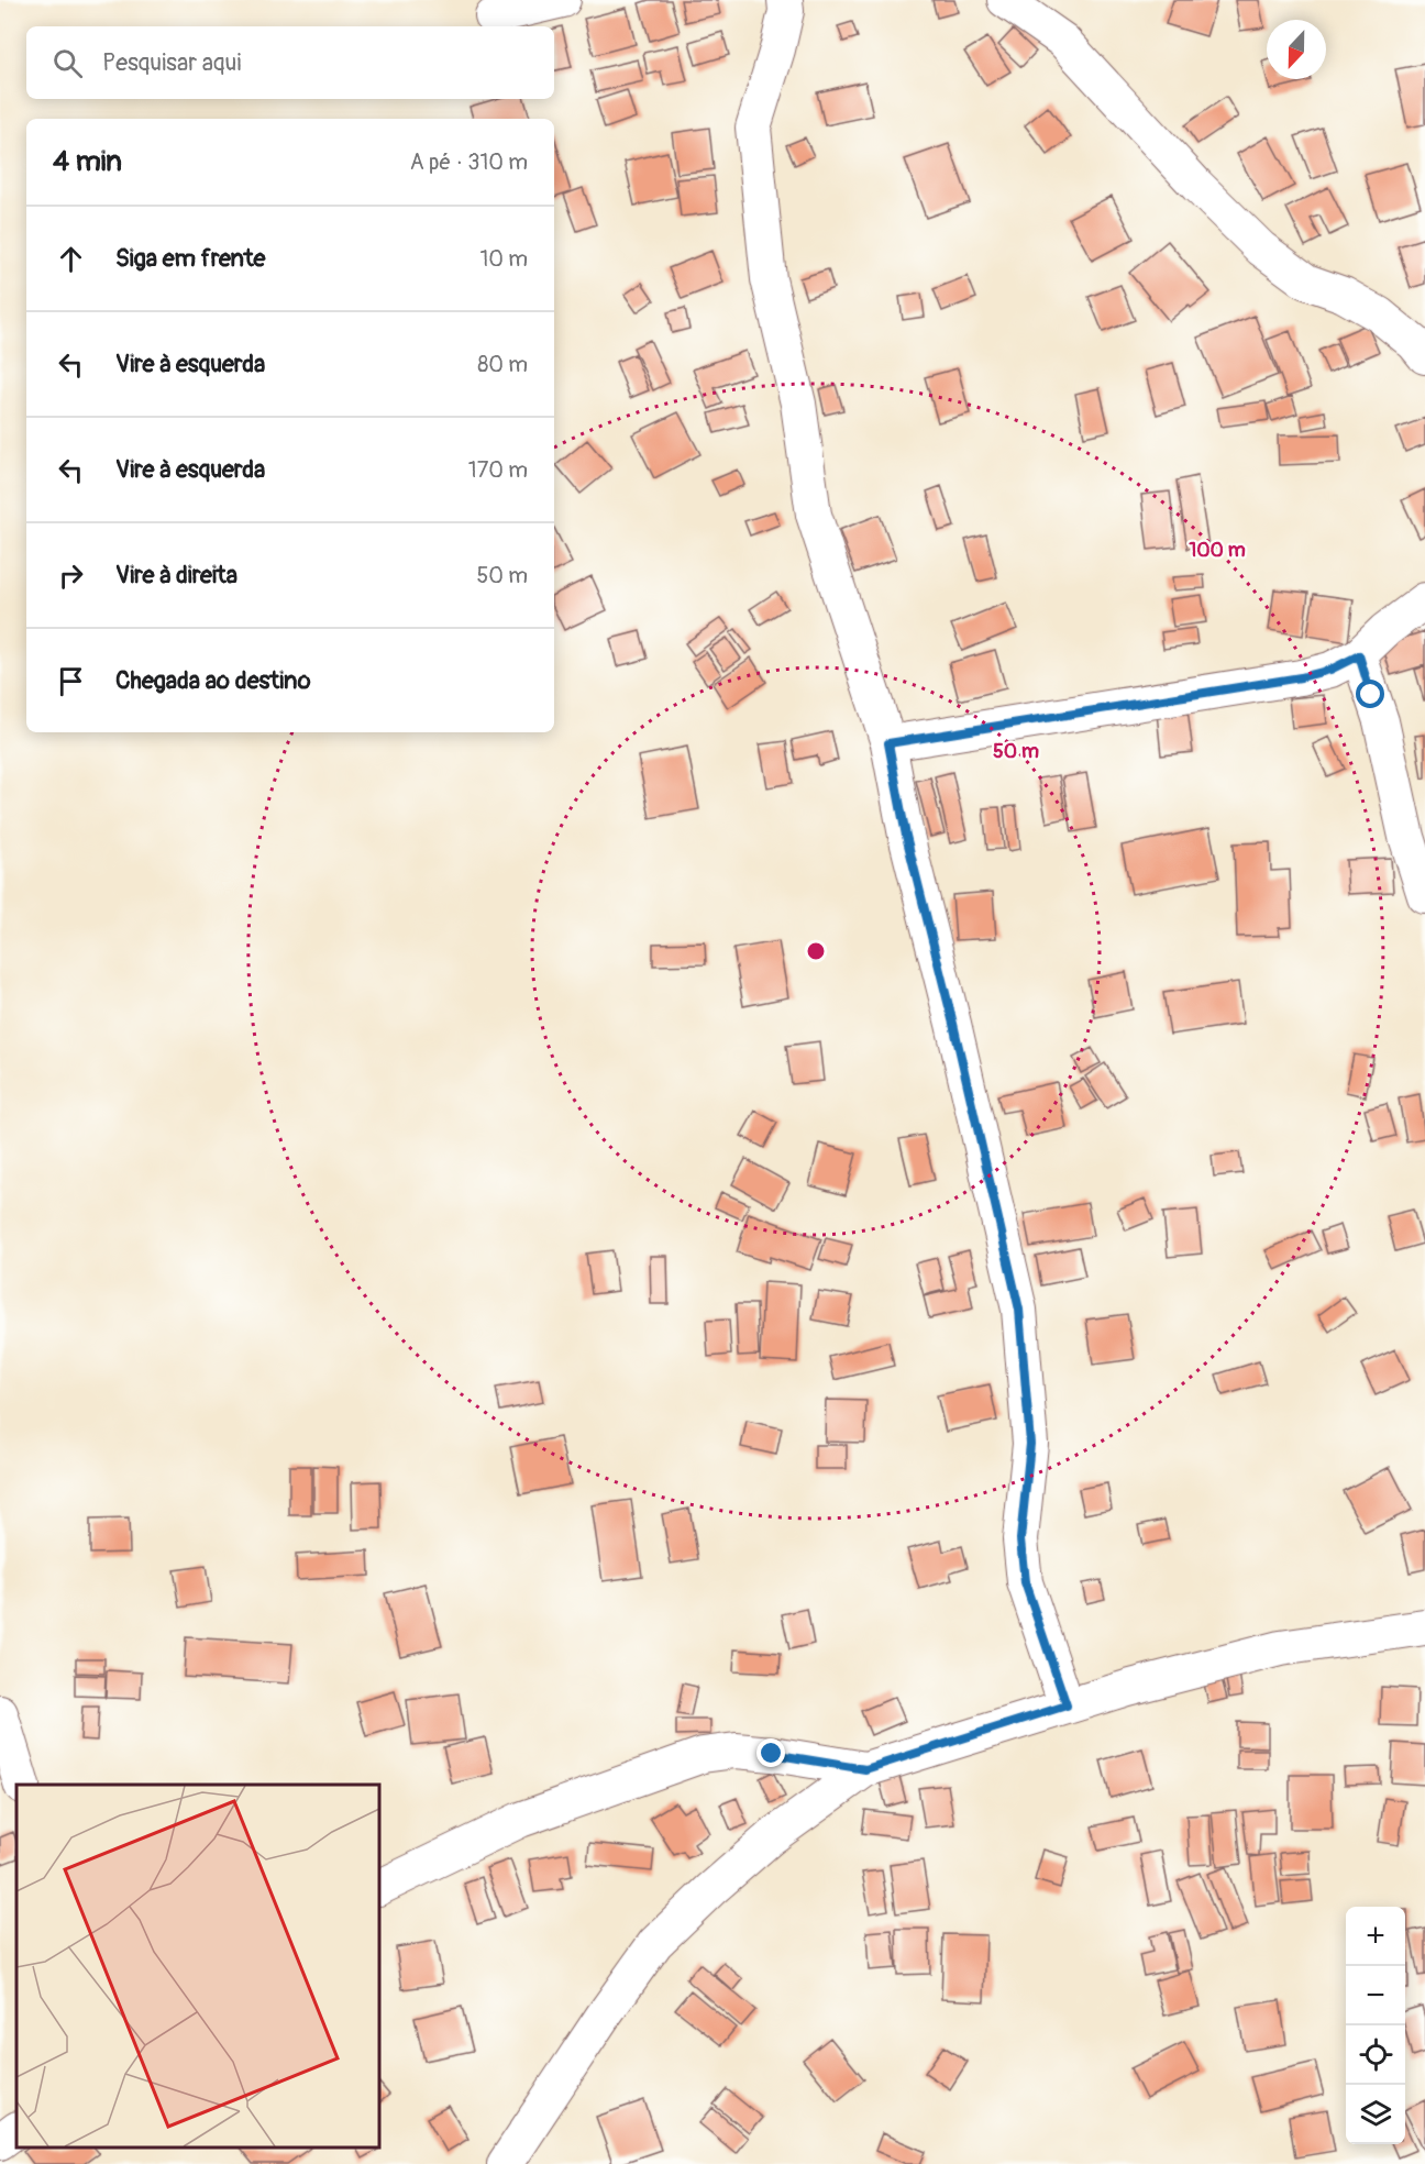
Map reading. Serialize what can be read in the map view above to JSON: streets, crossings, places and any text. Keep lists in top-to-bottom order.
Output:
{
  "north": "bottom",
  "page": {
    "search": "Pesquisar aqui",
    "heading": ["4 min", "A pé · 310 m"],
    "list": [
      ["Siga em frente", "10 m"],
      ["Vire à esquerda", "80 m"],
      ["Vire à esquerda", "170 m"],
      ["Vire à direita", "50 m"],
      "Chegada ao destino"
    ],
    "map_buttons": ["+", "−"]
  },
  "rings": ["100 m", "50 m"]
}
